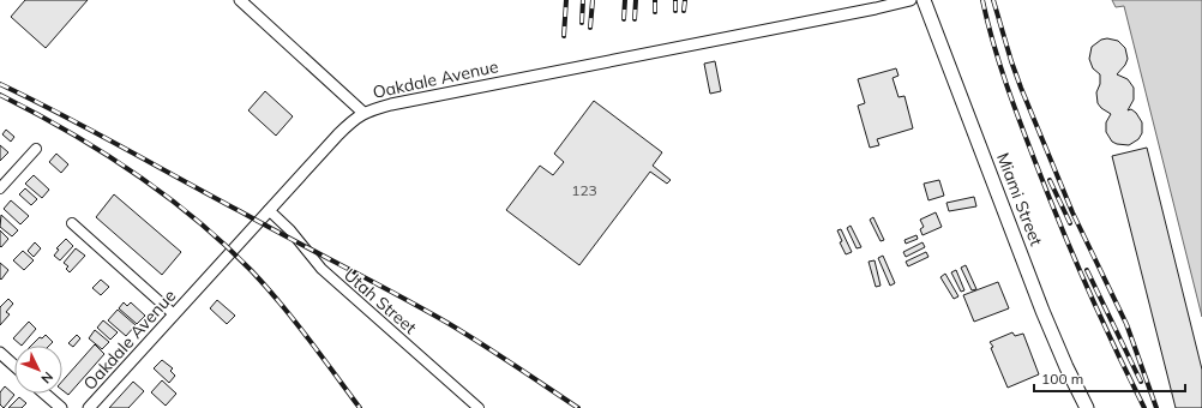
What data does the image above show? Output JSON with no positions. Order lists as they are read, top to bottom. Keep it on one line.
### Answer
{"streets":{"main road":["Miami Street"],"street":["Oakdale Avenue","Utah Street"]},"crossings":[["Oakdale Avenue","Utah Street"]],"house_numbers":["123"],"scale_bar":"100 m","north":"bottom right"}
